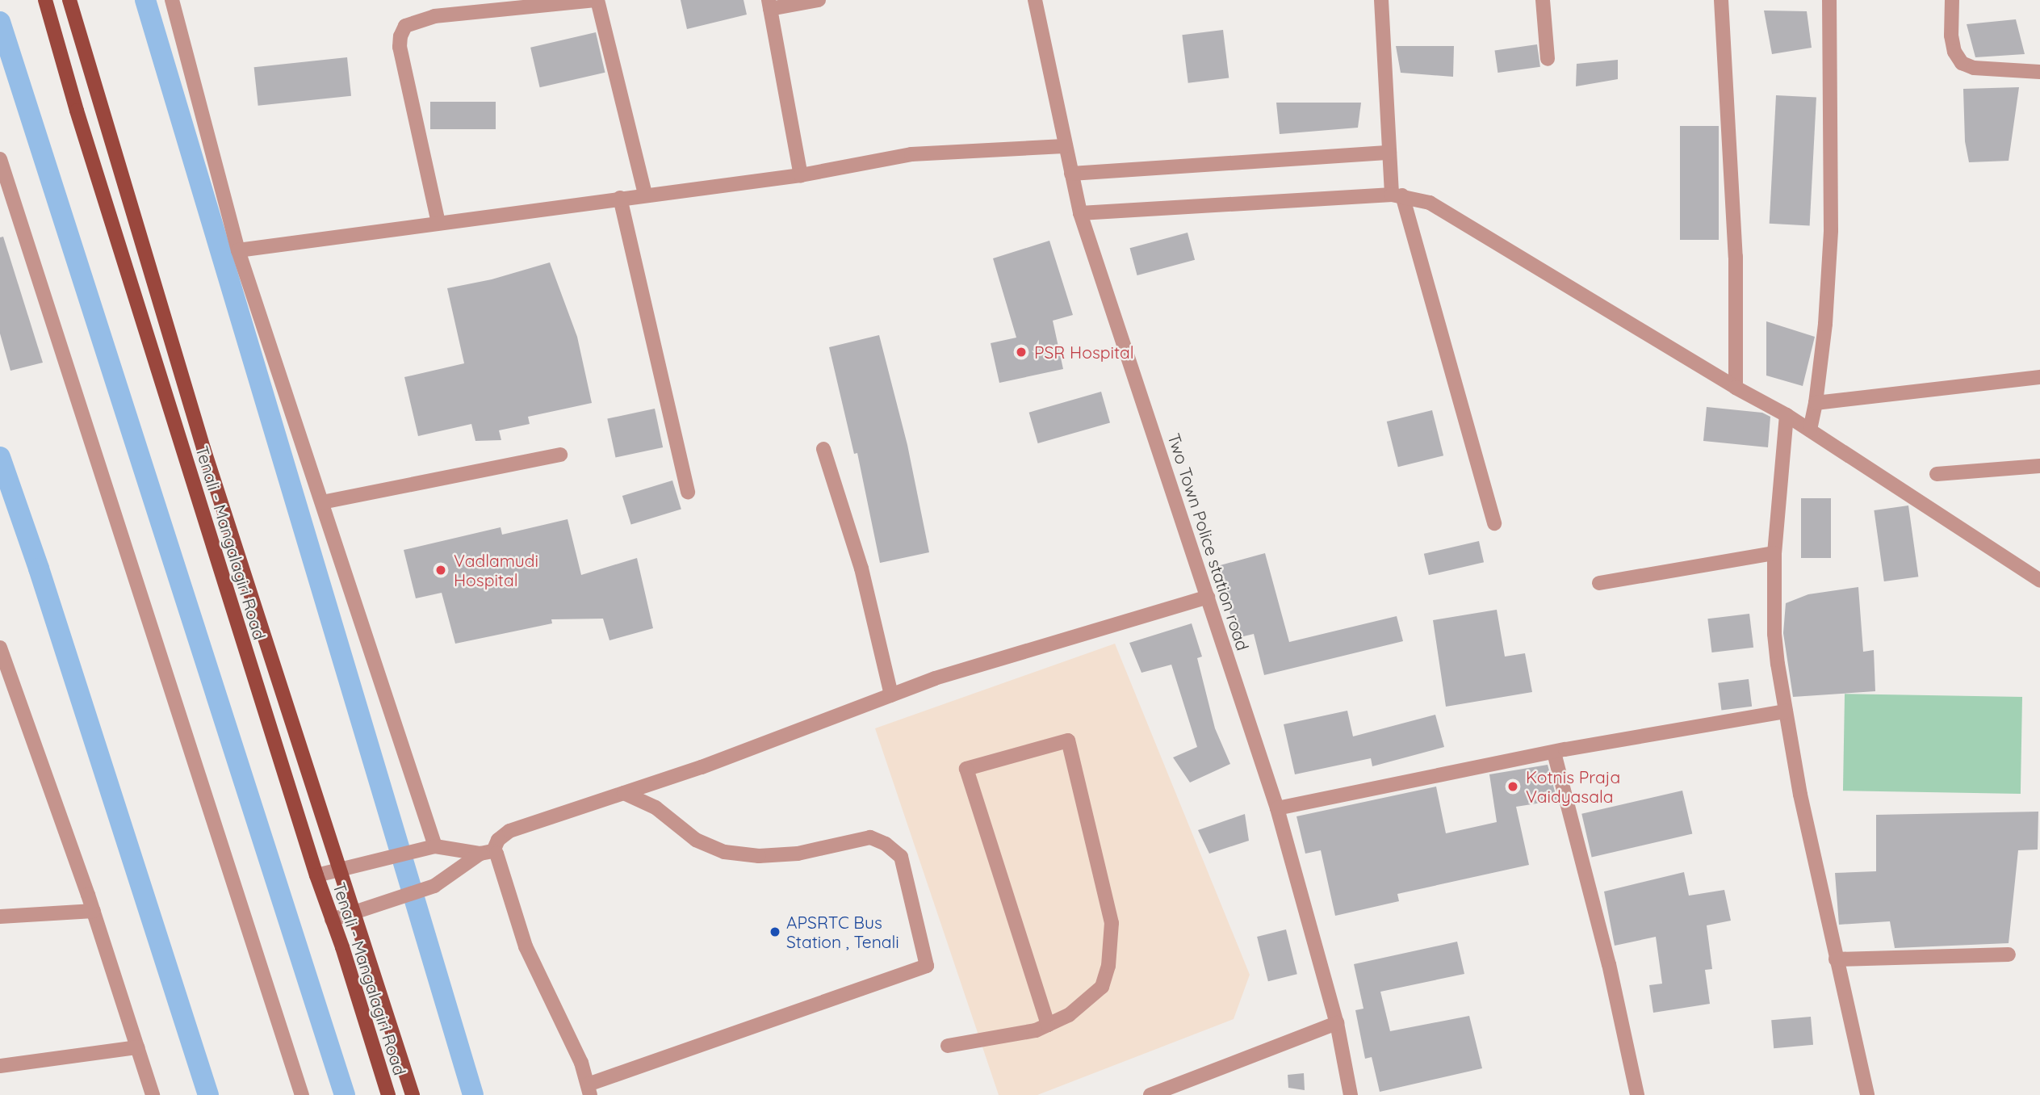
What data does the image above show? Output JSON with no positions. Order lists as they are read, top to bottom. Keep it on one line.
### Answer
{"streets":{"main road":["Tenali - Mangalagiri Road"],"street":["Two Town Police station road"]},"places":["PSR Hospital","Vadlamudi Hospital","Kotnis Praja Vaidyasala","APSRTC Bus Station , Tenali"]}
